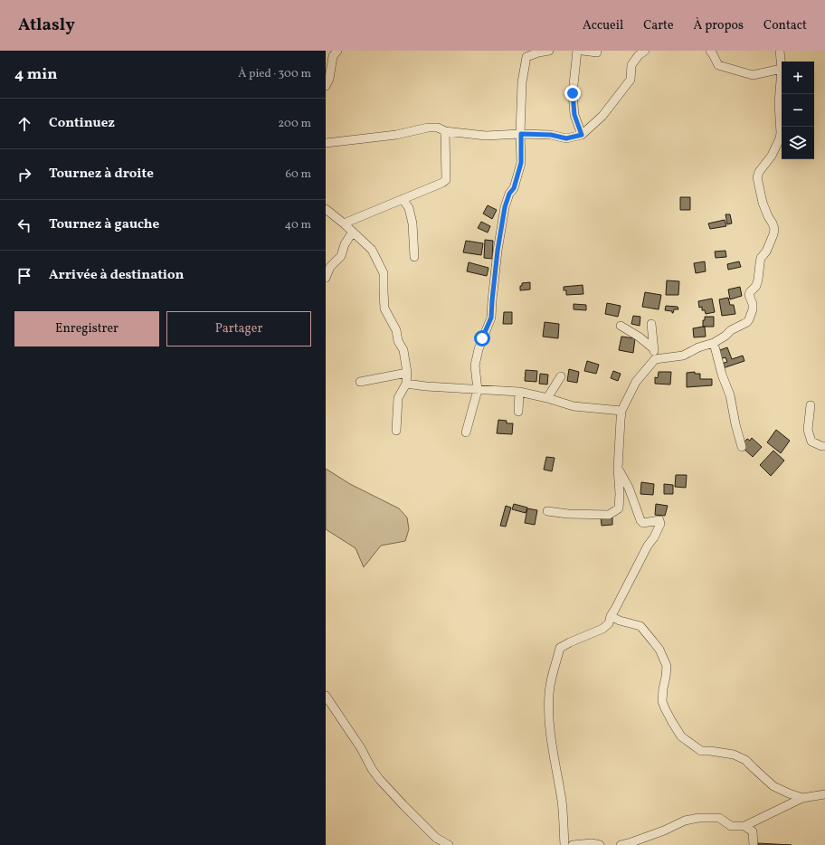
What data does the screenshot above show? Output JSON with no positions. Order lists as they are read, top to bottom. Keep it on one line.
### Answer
{"page":{"header":"Atlasly","nav":["Accueil","Carte","À propos","Contact"],"heading":["4 min","À pied · 300 m"],"map_buttons":["+","−"],"list":[["Continuez","200 m"],["Tournez à droite","60 m"],["Tournez à gauche","40 m"],"Arrivée à destination"],"buttons":["Enregistrer","Partager"]}}
